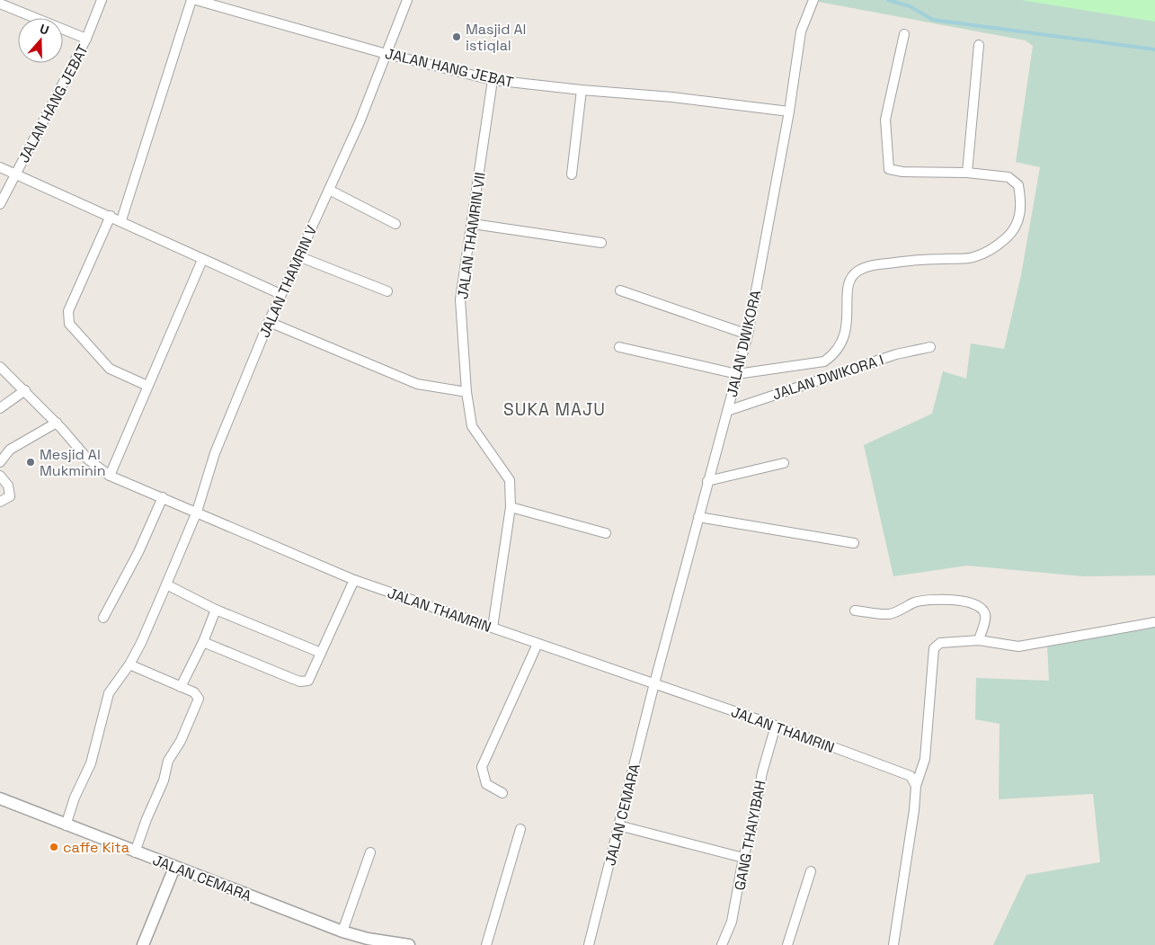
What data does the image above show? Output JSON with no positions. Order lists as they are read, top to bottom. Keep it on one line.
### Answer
{"streets":{"street":["JALAN HANG JEBAT","JALAN THAMRIN VII","JALAN THAMRIN V","JALAN DWIKORA","JALAN DWIKORA I","JALAN THAMRIN","JALAN CEMARA","GANG THAIYIBAH"]},"crossings":[["JALAN HANG JEBAT","JALAN THAMRIN VII"],["JALAN HANG JEBAT","JALAN THAMRIN V"],["JALAN HANG JEBAT","JALAN DWIKORA"],["JALAN THAMRIN VII","JALAN THAMRIN"],["JALAN THAMRIN V","JALAN THAMRIN"],["JALAN THAMRIN V","JALAN CEMARA"],["JALAN DWIKORA","JALAN DWIKORA I"],["JALAN DWIKORA","JALAN THAMRIN"],["JALAN DWIKORA","JALAN CEMARA"],["JALAN THAMRIN","JALAN CEMARA"],["JALAN THAMRIN","GANG THAIYIBAH"]],"districts":["SUKA MAJU"],"places":["Masjid Al istiqlal","Mesjid Al Mukminin","caffe Kita"],"north":"top"}
